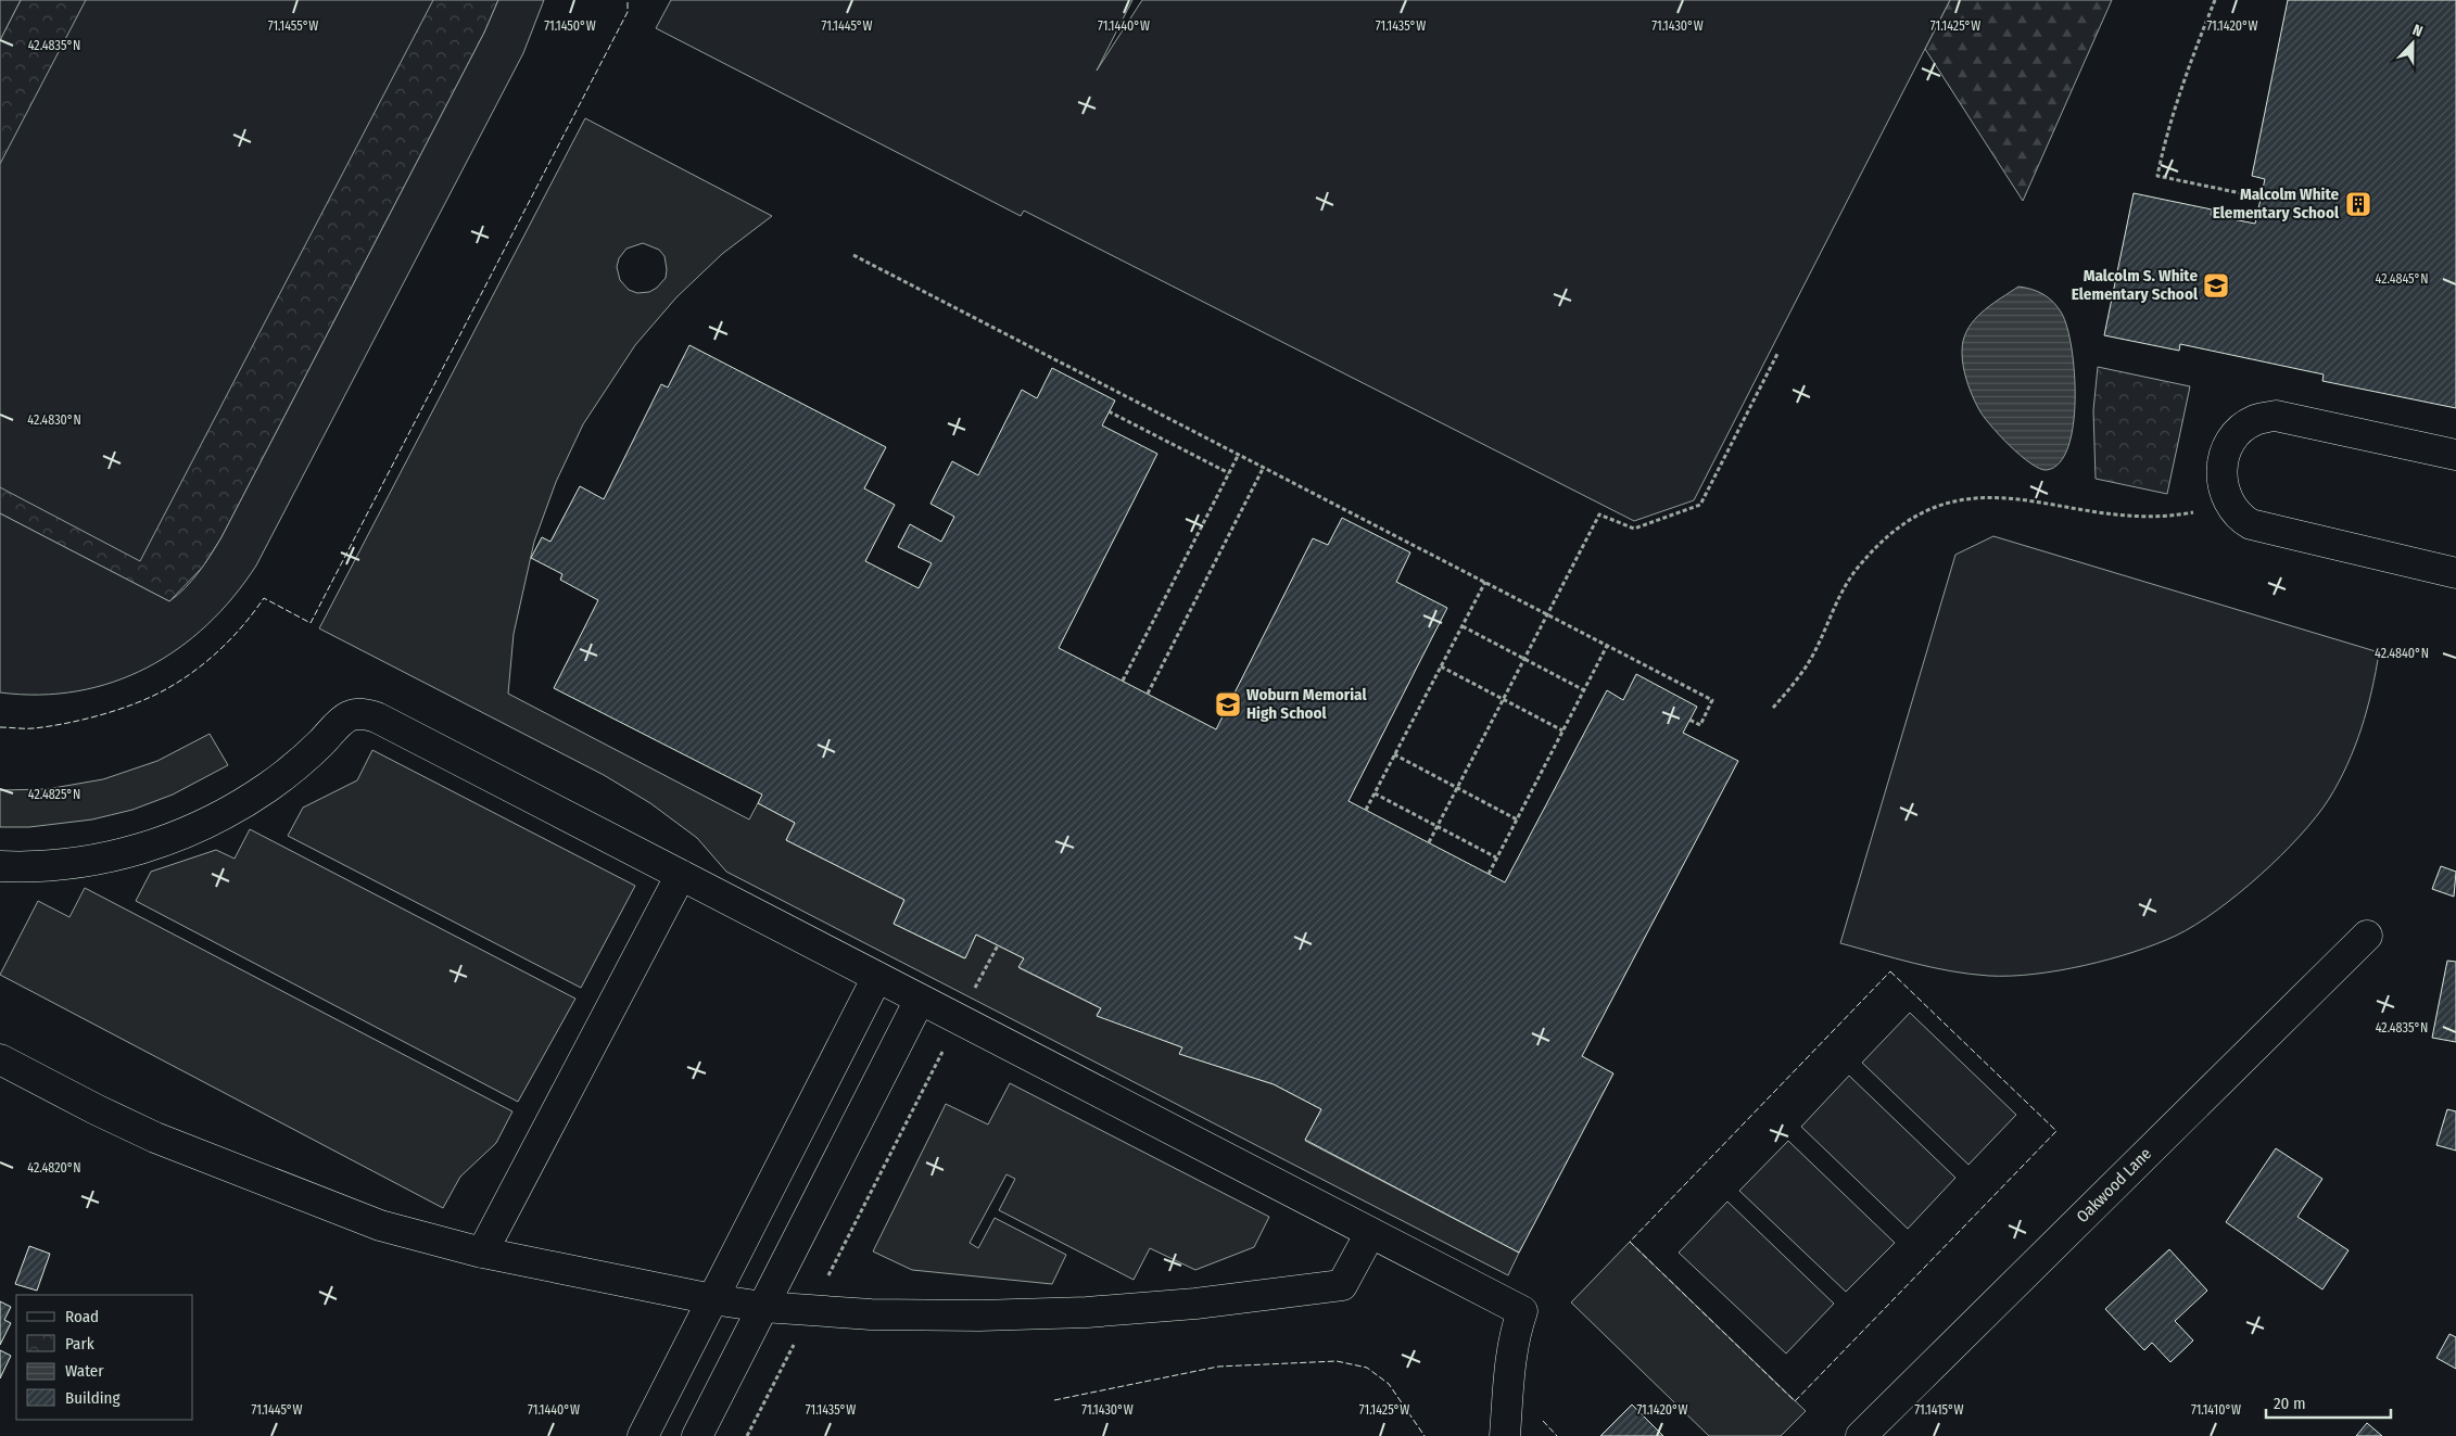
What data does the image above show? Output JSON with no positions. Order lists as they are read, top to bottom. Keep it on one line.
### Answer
{"streets":{"street":["Oakwood Lane"]},"places":{"building":["Malcolm White Elementary School"],"school or university":["Malcolm S. White Elementary School","Woburn Memorial High School"]},"legend":["Road","Park","Water","Building"],"scale_bar":"20 m","north":"top","coordinates":["71.1455°W","71.1450°W","71.1445°W","71.1440°W","71.1435°W","71.1425°W","71.1430°W","71.1420°W","42.4835°N","42.4845°N","42.4830°N","42.4840°N","42.4825°N","42.4820°N","71.1415°W","71.1410°W"]}
